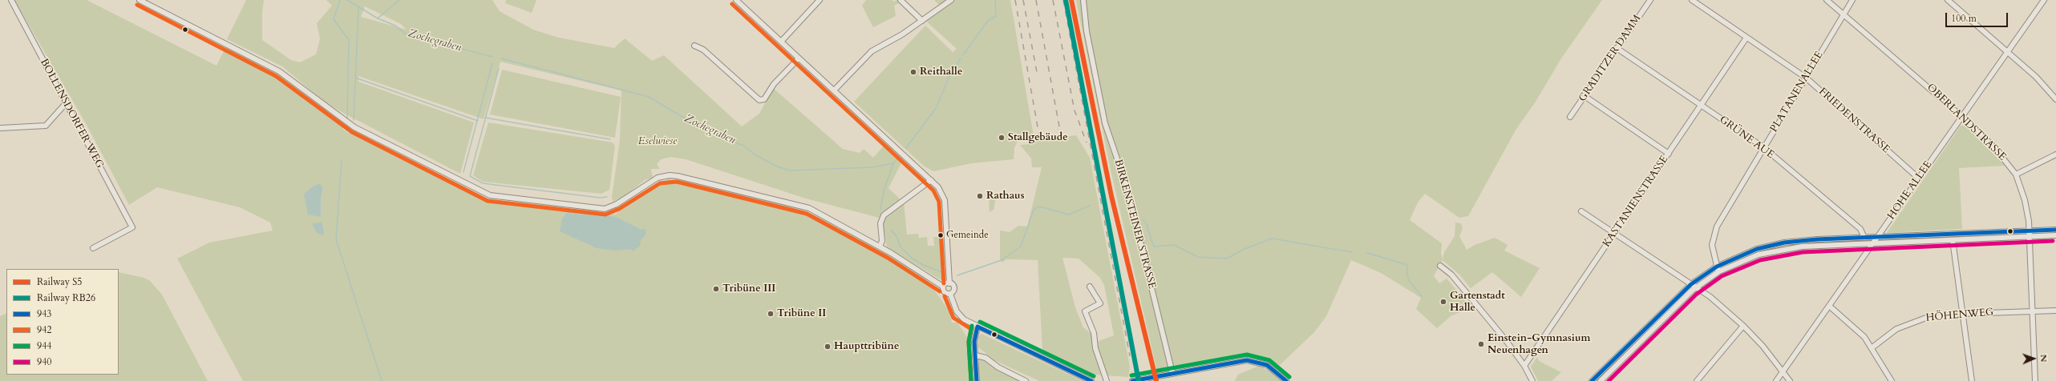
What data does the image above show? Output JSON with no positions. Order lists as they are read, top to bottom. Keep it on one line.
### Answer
{"streets":{"street":["GRADITZER DAMM","PLATANENALLEE","BOLLENSDORFER WEG","FRIEDENSTRASSE","OBERLANDSTRASSE","GRÜNE AUE","HOHE ALLEE","KASTANIENSTRASSE","BIRKENSTEINER STRASSE","HÖHENWEG"]},"crossings":[["GRADITZER DAMM","GRÜNE AUE"],["PLATANENALLEE","FRIEDENSTRASSE"],["PLATANENALLEE","OBERLANDSTRASSE"],["PLATANENALLEE","GRÜNE AUE"],["FRIEDENSTRASSE","HOHE ALLEE"],["FRIEDENSTRASSE","KASTANIENSTRASSE"],["OBERLANDSTRASSE","HOHE ALLEE"],["OBERLANDSTRASSE","HÖHENWEG"],["GRÜNE AUE","KASTANIENSTRASSE"]],"water":["Zochegraben"],"parks":["Eselwiese"],"places":["Reithalle","Stallgebäude","Rathaus","Gemeinde","Tribüne III","Gartenstadt Halle","Tribüne II","Einstein-Gymnasium Neuenhagen","Haupttribüne"],"lines":["rail line S5","rail line RB26","transit line 942","transit line 943","transit line 940","transit line 944"],"legend":["Railway S5","Railway RB26","943","942","944","940"],"scale_bar":"100 m","north":"right"}
